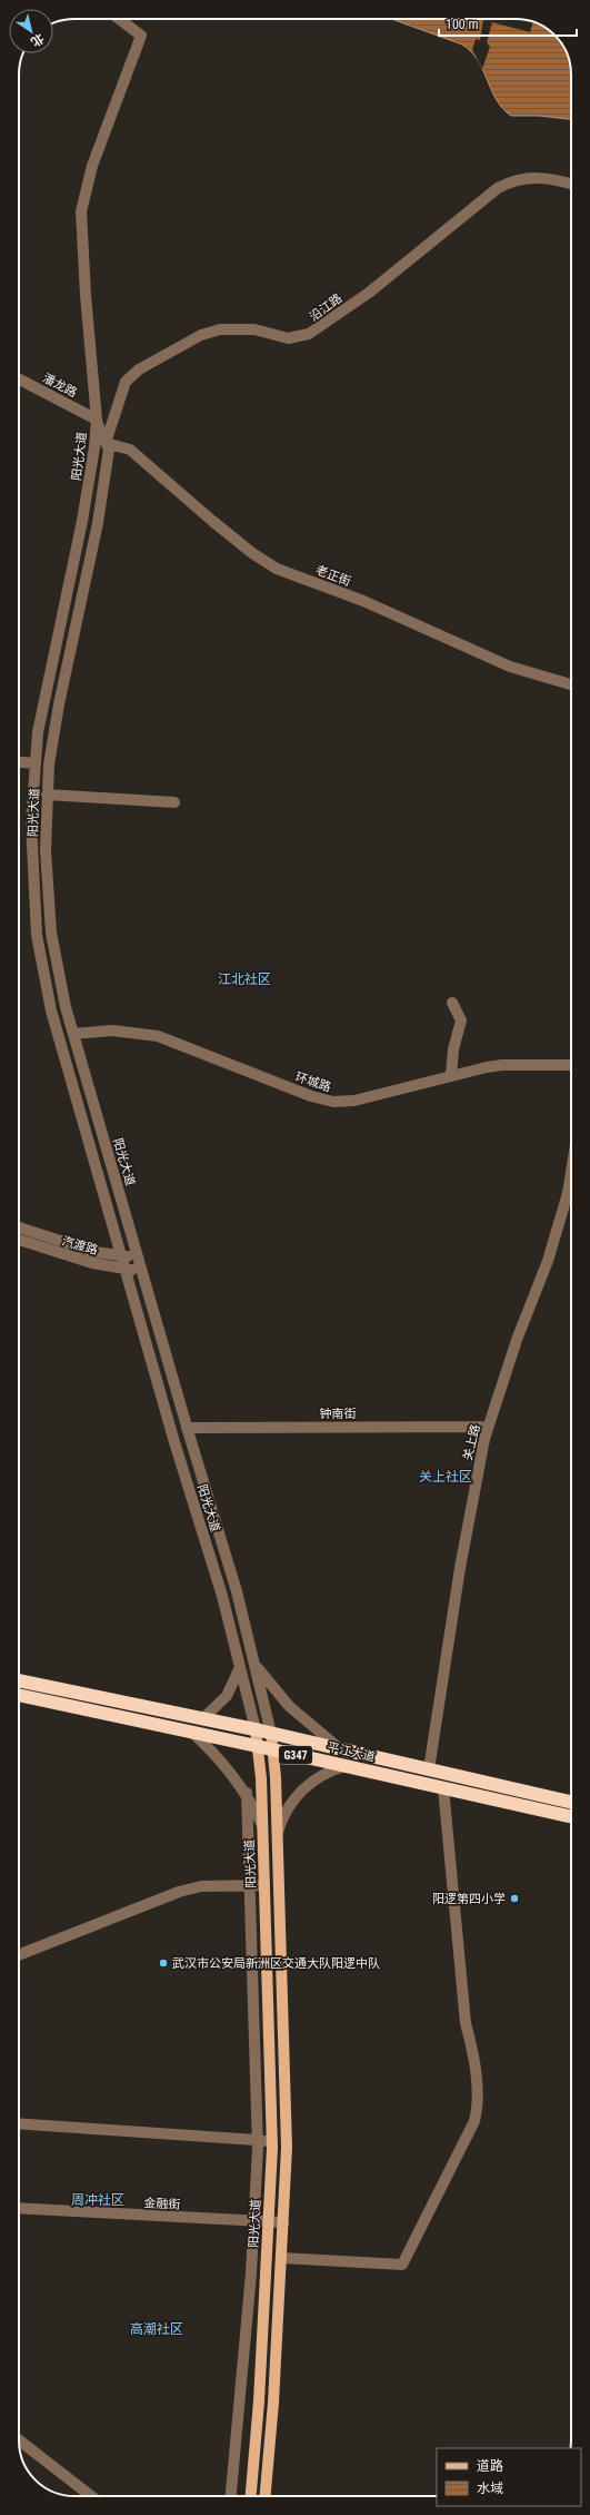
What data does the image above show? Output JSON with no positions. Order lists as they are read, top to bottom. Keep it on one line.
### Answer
{"streets":{"highway":["平江大道","G347"],"main road":["阳光大道"],"street":["沿江路","潘龙路","老正街","环城路","汽渡路","钟南街","关上路","金融街"]},"crossings":[["沿江路","阳光大道"],["沿江路","老正街"],["潘龙路","阳光大道"],["阳光大道","老正街"],["阳光大道","环城路"],["阳光大道","汽渡路"],["阳光大道","钟南街"],["阳光大道","平江大道"],["阳光大道","金融街"],["钟南街","关上路"],["关上路","平江大道"]],"districts":["江北社区","关上社区","周冲社区","高潮社区"],"places":["阳逻第四小学","武汉市公安局新洲区交通大队阳逻中队"],"legend":["道路","水域"],"scale_bar":"100 m","north":"bottom right"}
